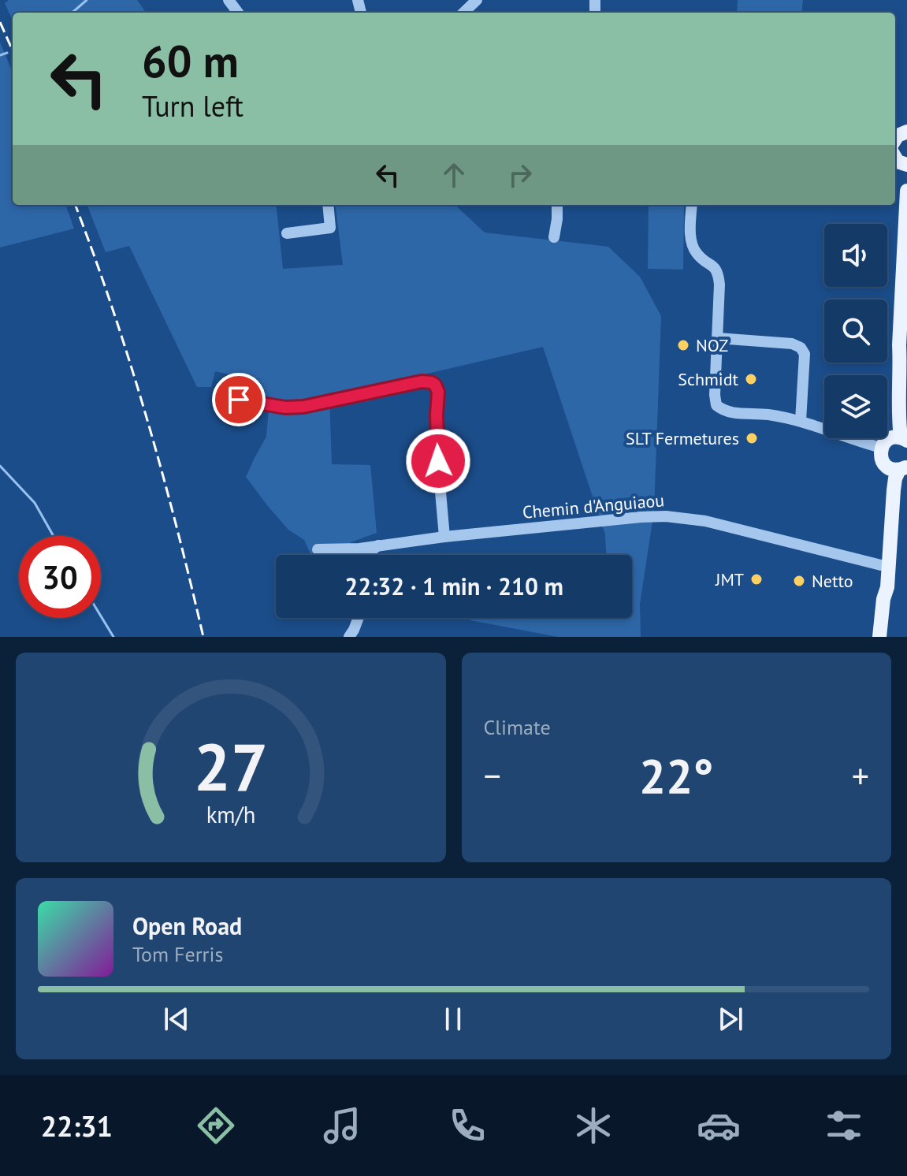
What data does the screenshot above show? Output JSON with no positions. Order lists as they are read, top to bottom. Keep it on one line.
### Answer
{"streets":{"street":["Chemin d'Anguiaou"]},"places":["NOZ","Schmidt","SLT Fermetures","JMT","Netto"],"page":{"turn":["60 m","Turn left"],"limit":"30","trip":"22:32 · 1 min · 210 m","tile":"Climate","heat":["−","22°","+"],"song":["Open Road","Tom Ferris"],"tabs":"22:31","gauge":["27","km/h"]}}
